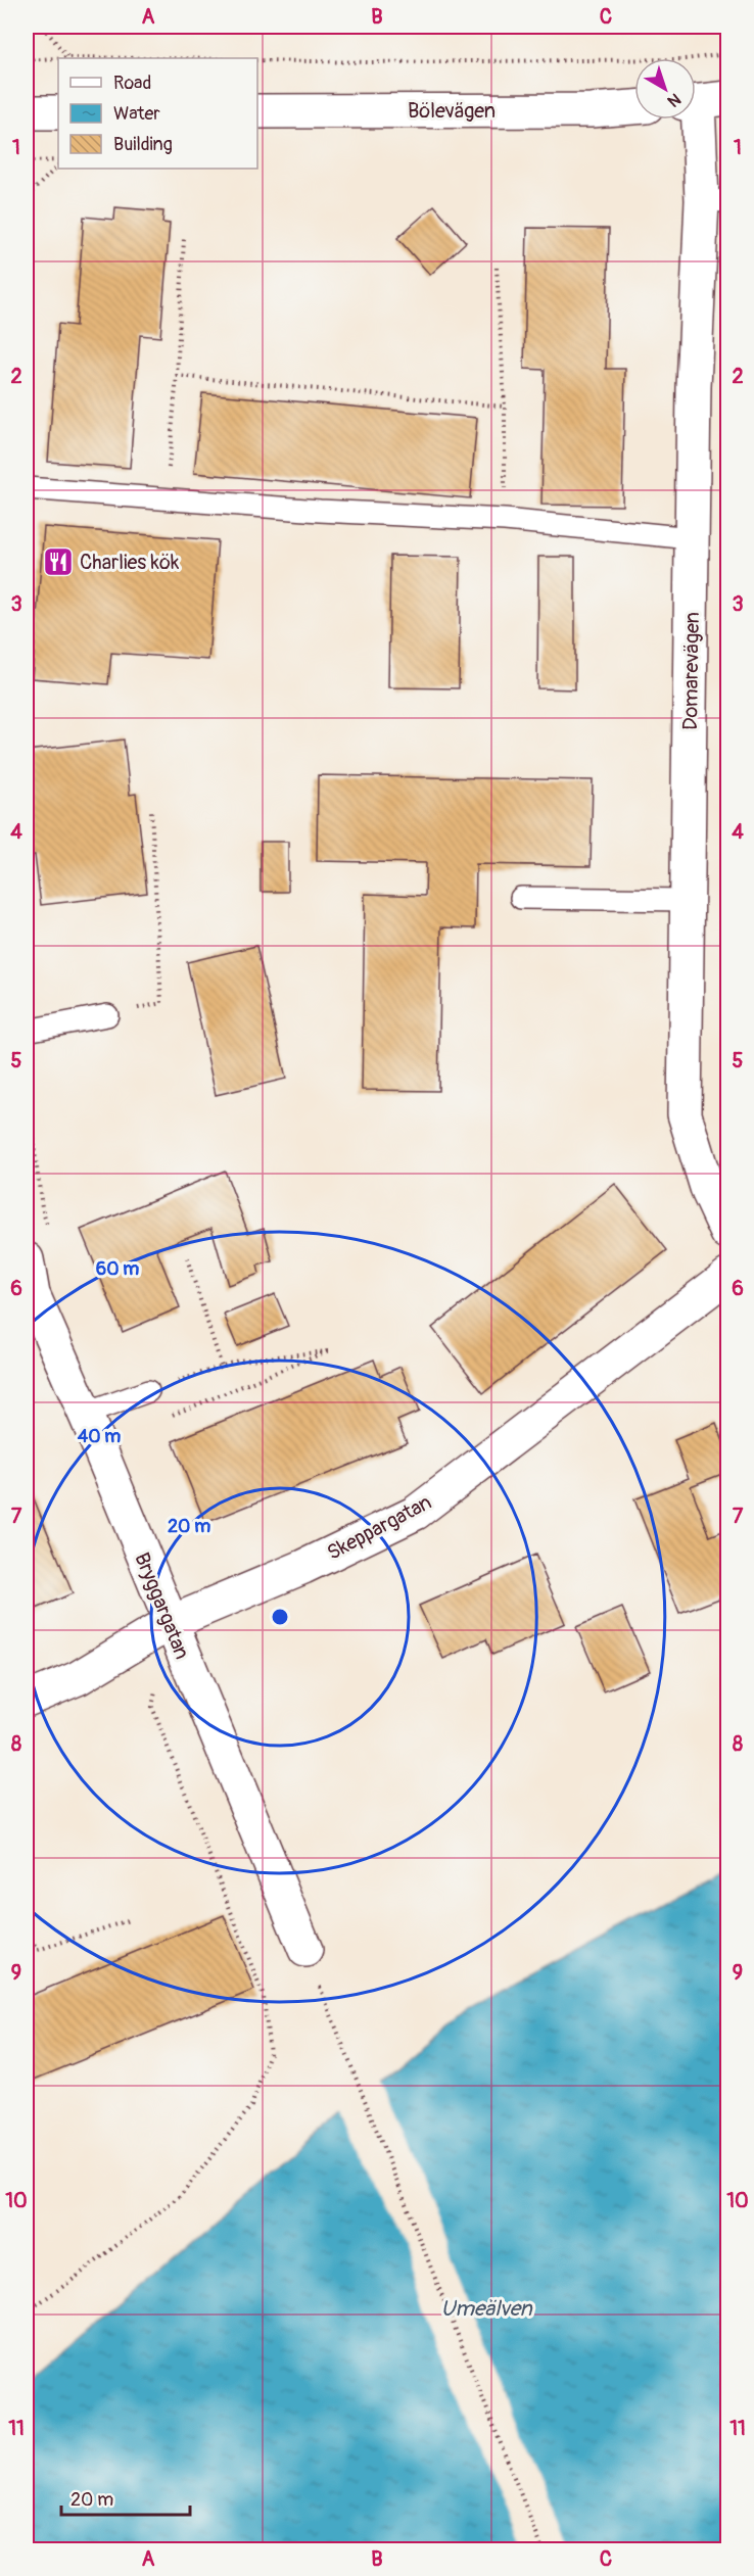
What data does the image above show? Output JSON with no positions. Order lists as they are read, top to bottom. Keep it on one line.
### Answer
{"streets":{"street":["Bölevägen","Domarevägen","Skeppargatan","Bryggargatan"]},"crossings":[["Skeppargatan","Bryggargatan"]],"water":["Umeälven"],"places":{"restaurant":["Charlies kök"]},"legend":["Road","Water","Building"],"scale_bar":"20 m","north":"bottom right","grid":{"columns":["A","B","C"],"rows":["1","2","3","4","5","6","7","8","9","10","11"]},"rings":["60 m","40 m","20 m"]}
